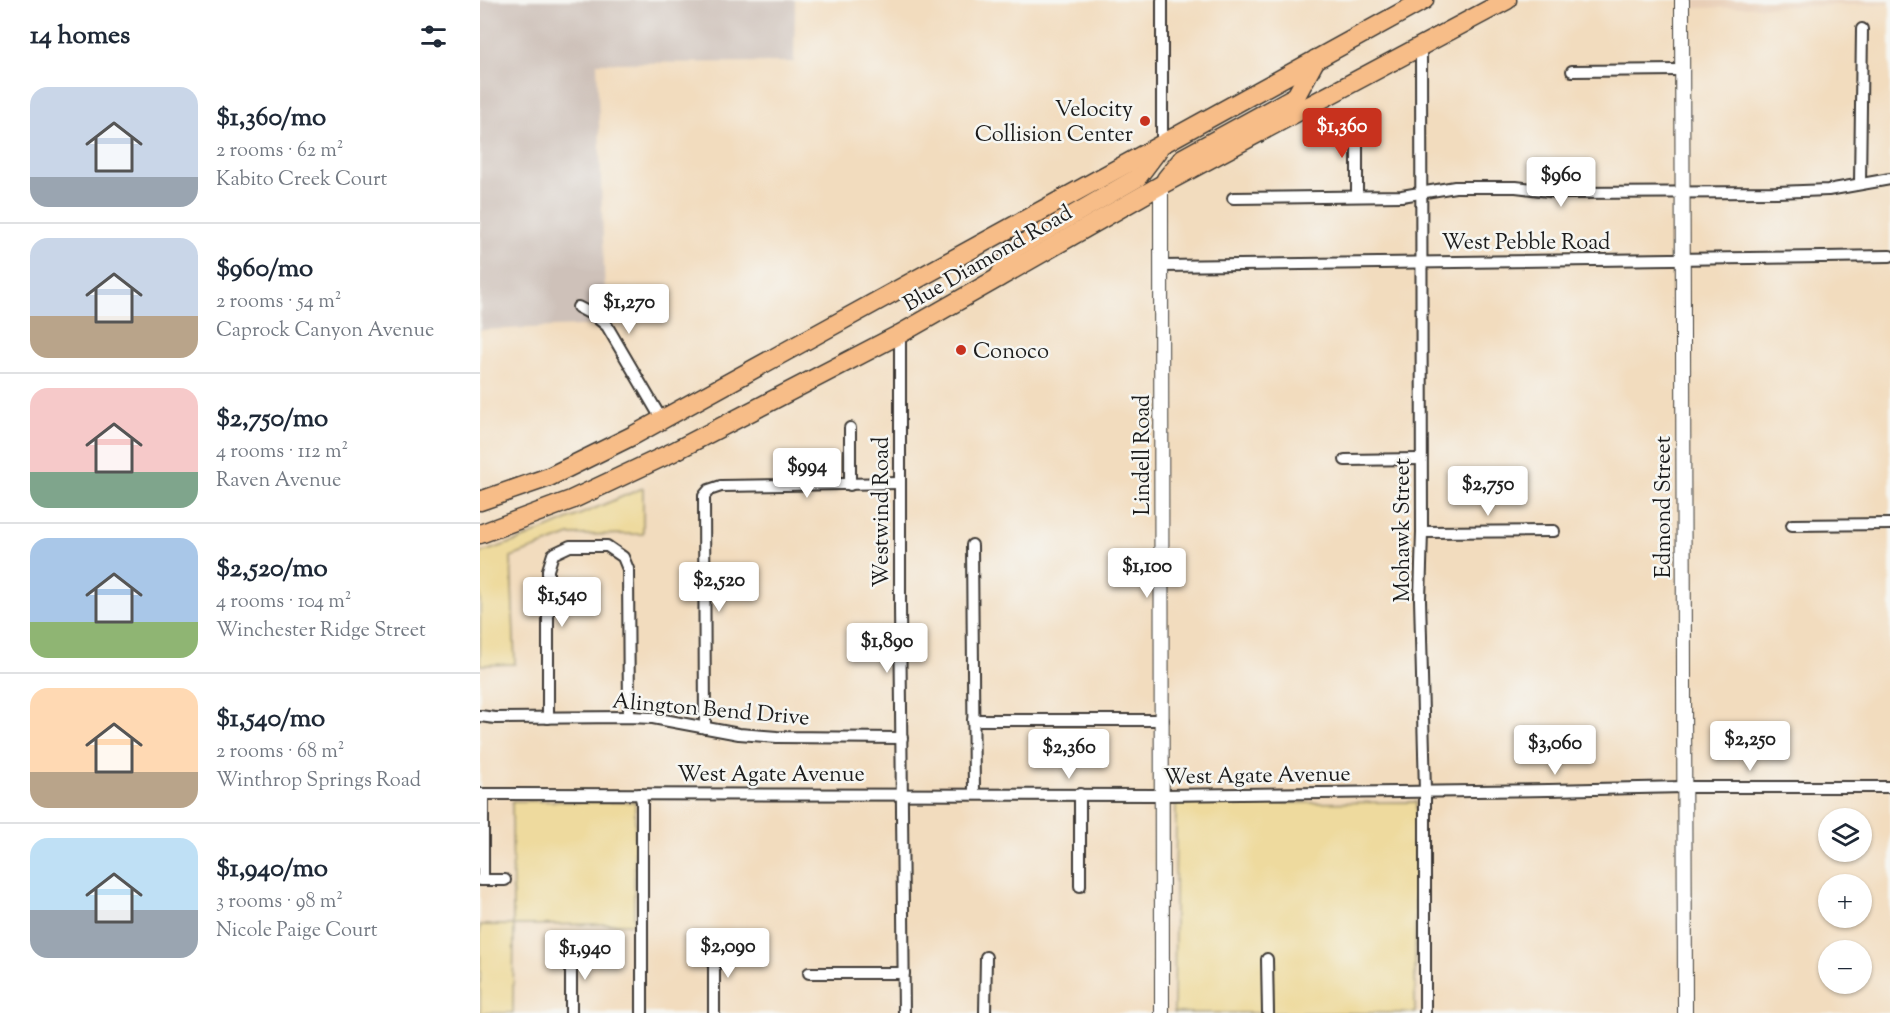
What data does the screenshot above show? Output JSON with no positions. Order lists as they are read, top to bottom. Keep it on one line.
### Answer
{"streets":{"highway":["Blue Diamond Road"],"street":["West Pebble Road","Lindell Road","Edmond Street","Westwind Road","Mohawk Street","Alington Bend Drive","West Agate Avenue"]},"crossings":[["West Pebble Road","Lindell Road"],["West Pebble Road","Edmond Street"],["West Pebble Road","Mohawk Street"],["Blue Diamond Road","Lindell Road"],["Blue Diamond Road","Westwind Road"],["Blue Diamond Road","Mohawk Street"],["Lindell Road","West Agate Avenue"],["Edmond Street","West Agate Avenue"],["Westwind Road","Alington Bend Drive"],["Westwind Road","West Agate Avenue"],["Mohawk Street","West Agate Avenue"]],"places":["Velocity Collision Center","Conoco"],"page":{"heading":"14 homes","list":[{"name":"$1,360/mo","note":"2 rooms · 62 m² · Kabito Creek Court"},{"name":"$960/mo","note":"2 rooms · 54 m² · Caprock Canyon Avenue"},{"name":"$2,750/mo","note":"4 rooms · 112 m² · Raven Avenue"},{"name":"$2,520/mo","note":"4 rooms · 104 m² · Winchester Ridge Street"},{"name":"$1,540/mo","note":"2 rooms · 68 m² · Winthrop Springs Road"},{"name":"$1,940/mo","note":"3 rooms · 98 m² · Nicole Paige Court"}],"price":["$1,360","$960","$1,270","$994","$2,750","$1,100","$2,520","$1,540","$1,890","$2,250","$3,060","$2,360","$2,090","$1,940"],"map_buttons":["+","−"]}}
